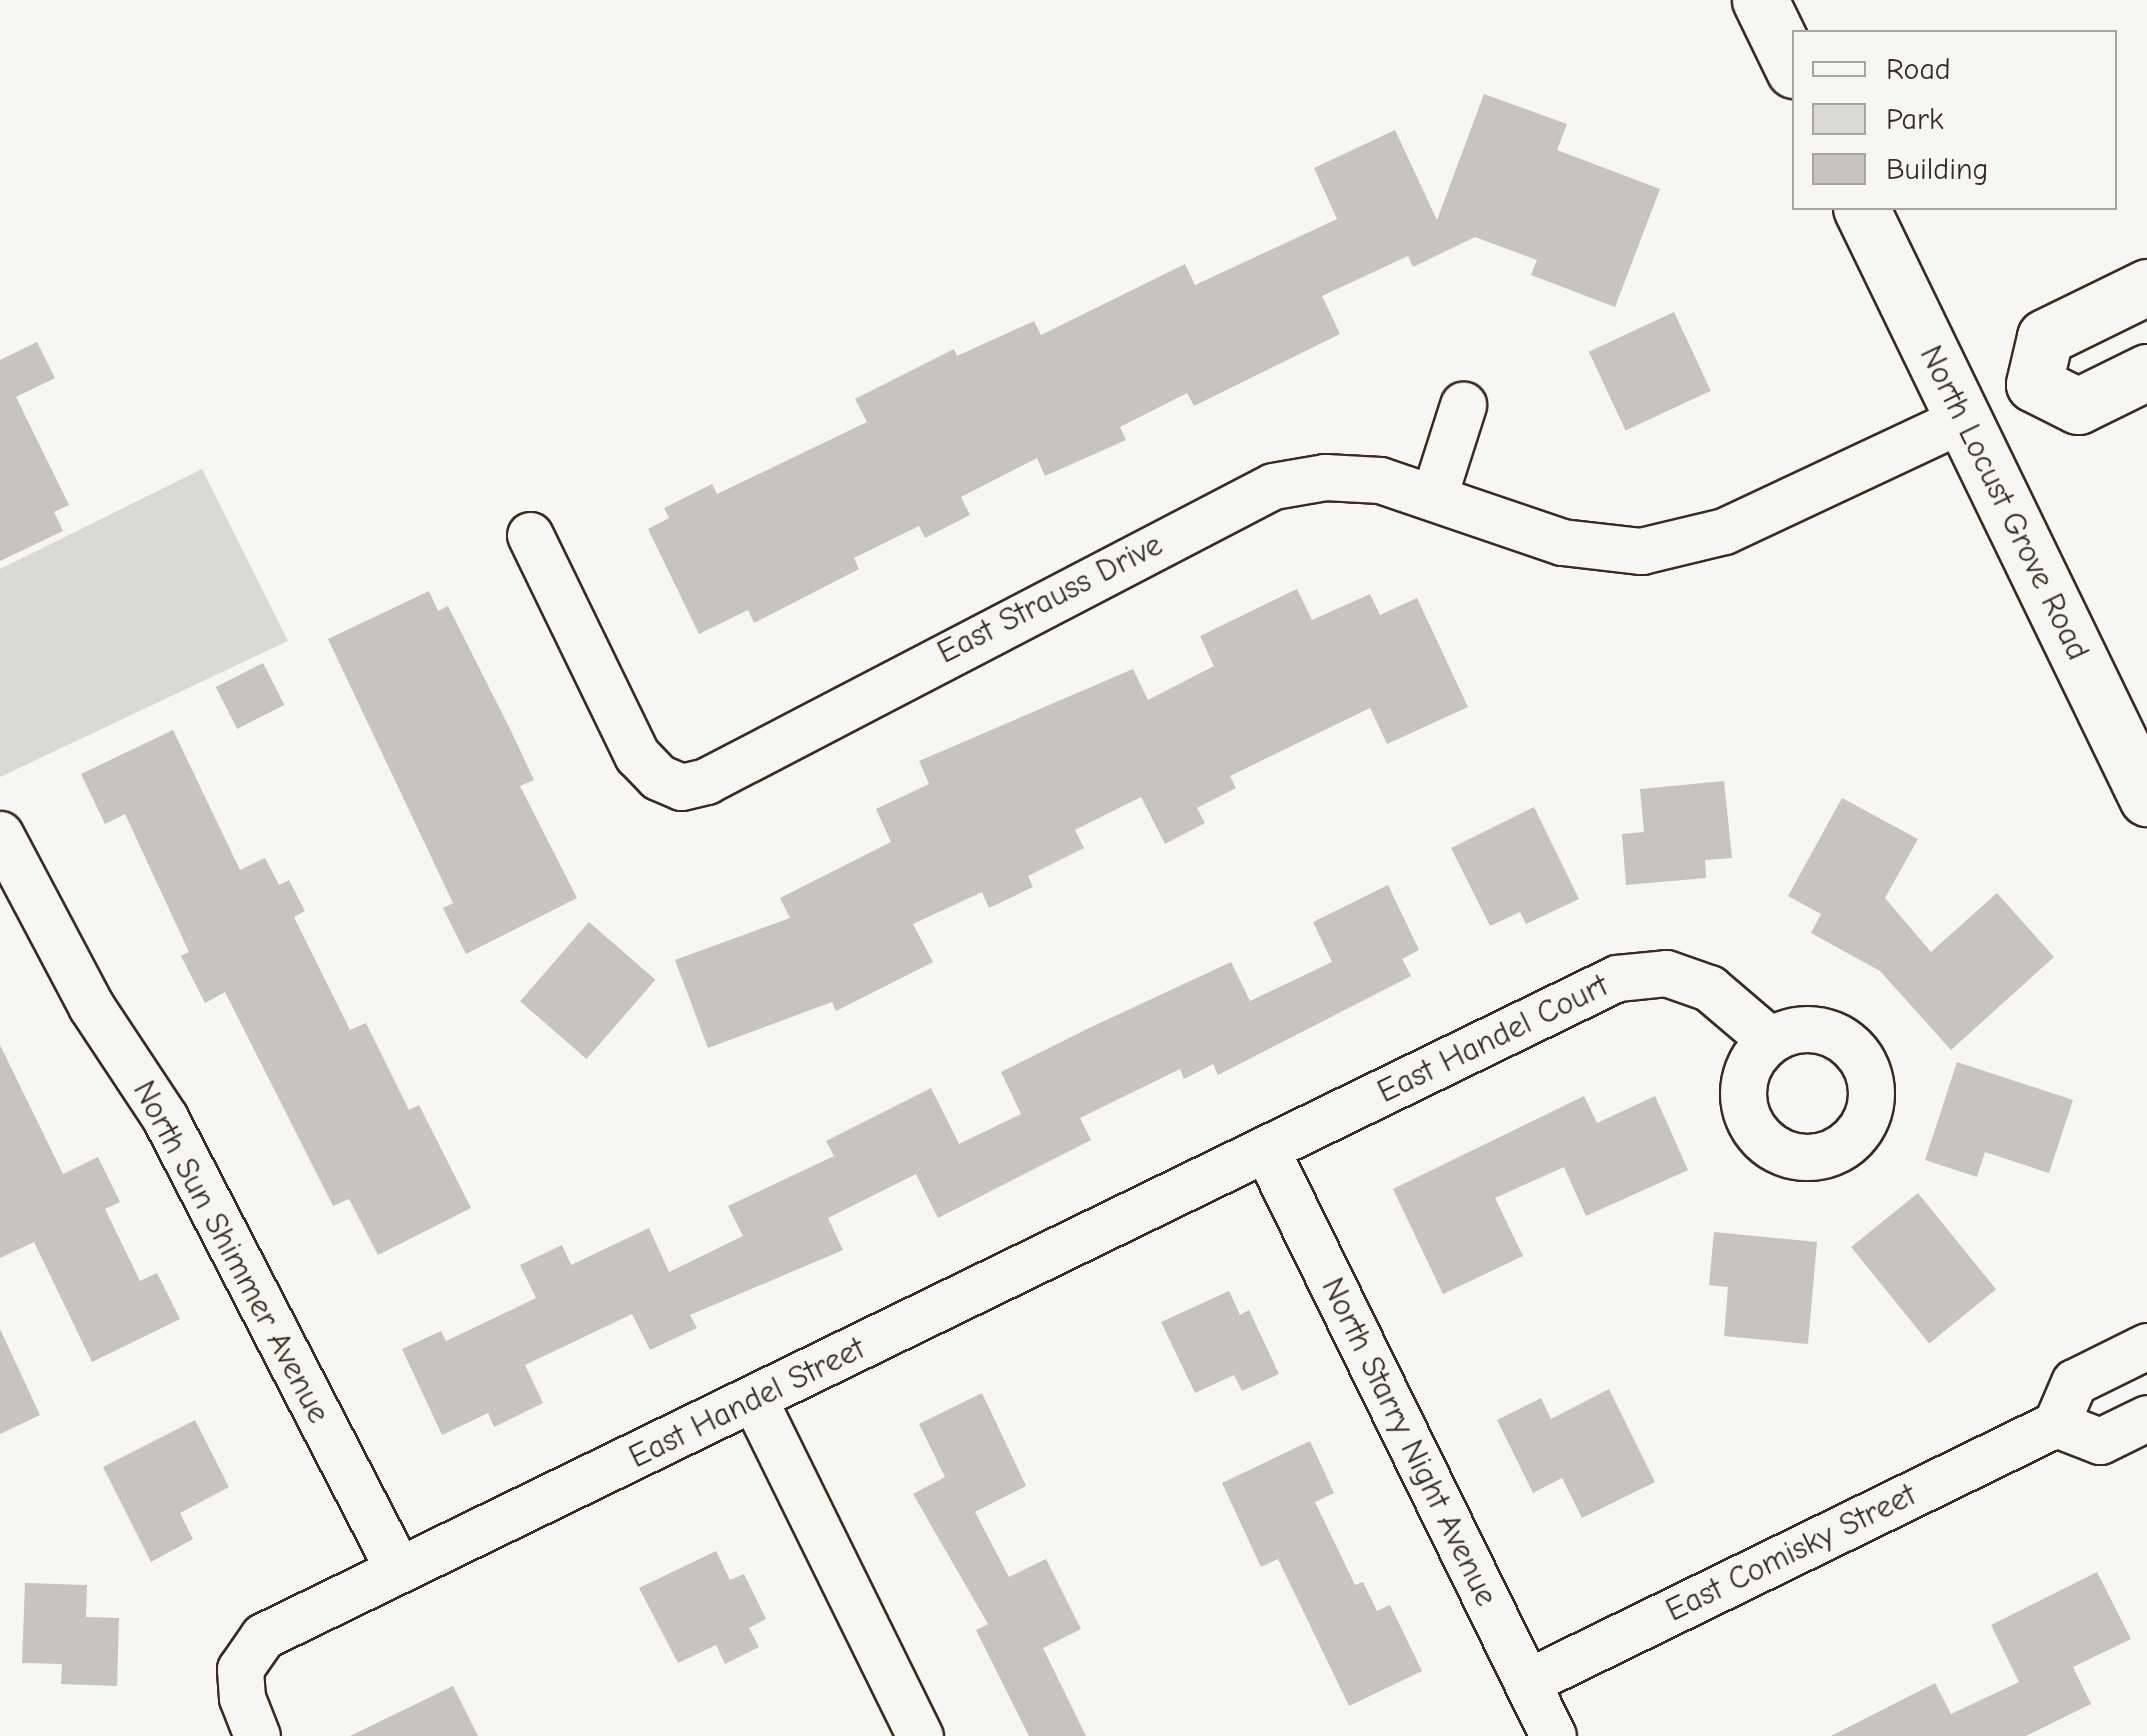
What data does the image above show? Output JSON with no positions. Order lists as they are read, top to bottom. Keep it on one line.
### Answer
{"streets":{"main road":["North Locust Grove Road","East Strauss Drive"],"street":["East Handel Court","North Sun Shimmer Avenue","East Handel Street","North Starry Night Avenue","East Comisky Street"]},"crossings":[["North Locust Grove Road","East Strauss Drive"],["East Handel Court","East Handel Street"],["East Handel Court","North Starry Night Avenue"],["North Sun Shimmer Avenue","East Handel Street"],["East Handel Street","North Starry Night Avenue"],["North Starry Night Avenue","East Comisky Street"]],"legend":["Road","Park","Building"]}
